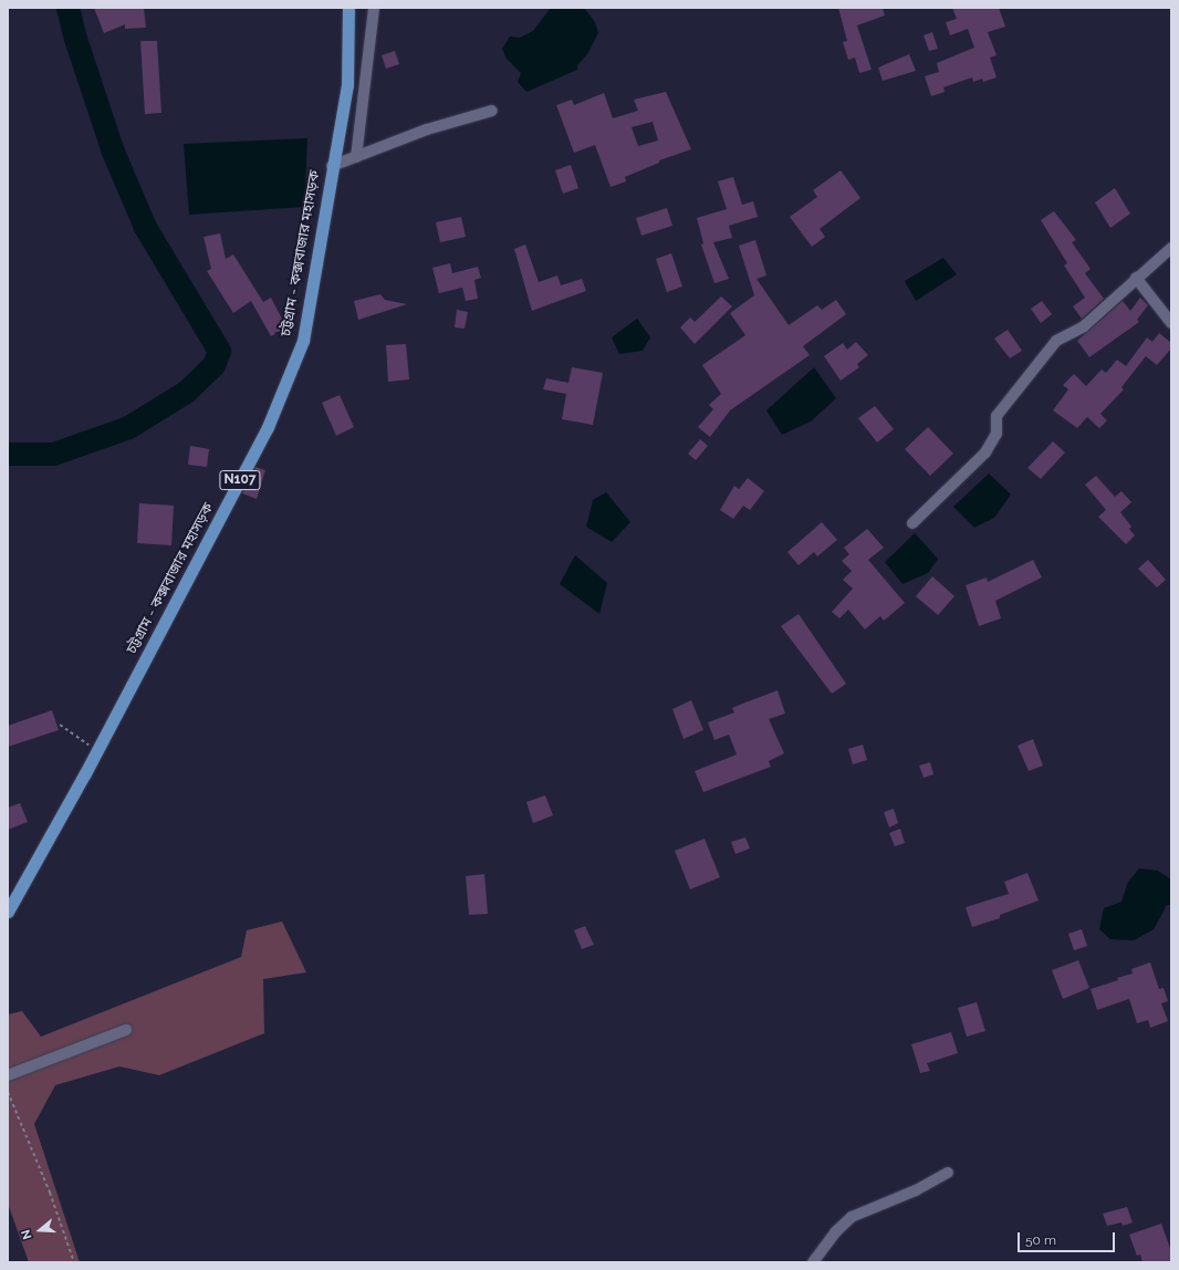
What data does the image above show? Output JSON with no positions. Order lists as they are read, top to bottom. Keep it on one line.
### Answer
{"streets":{"highway":["চট্টগ্রাম - কক্সবাজার মহাসড়ক","N107"]},"scale_bar":"50 m","north":"left"}
